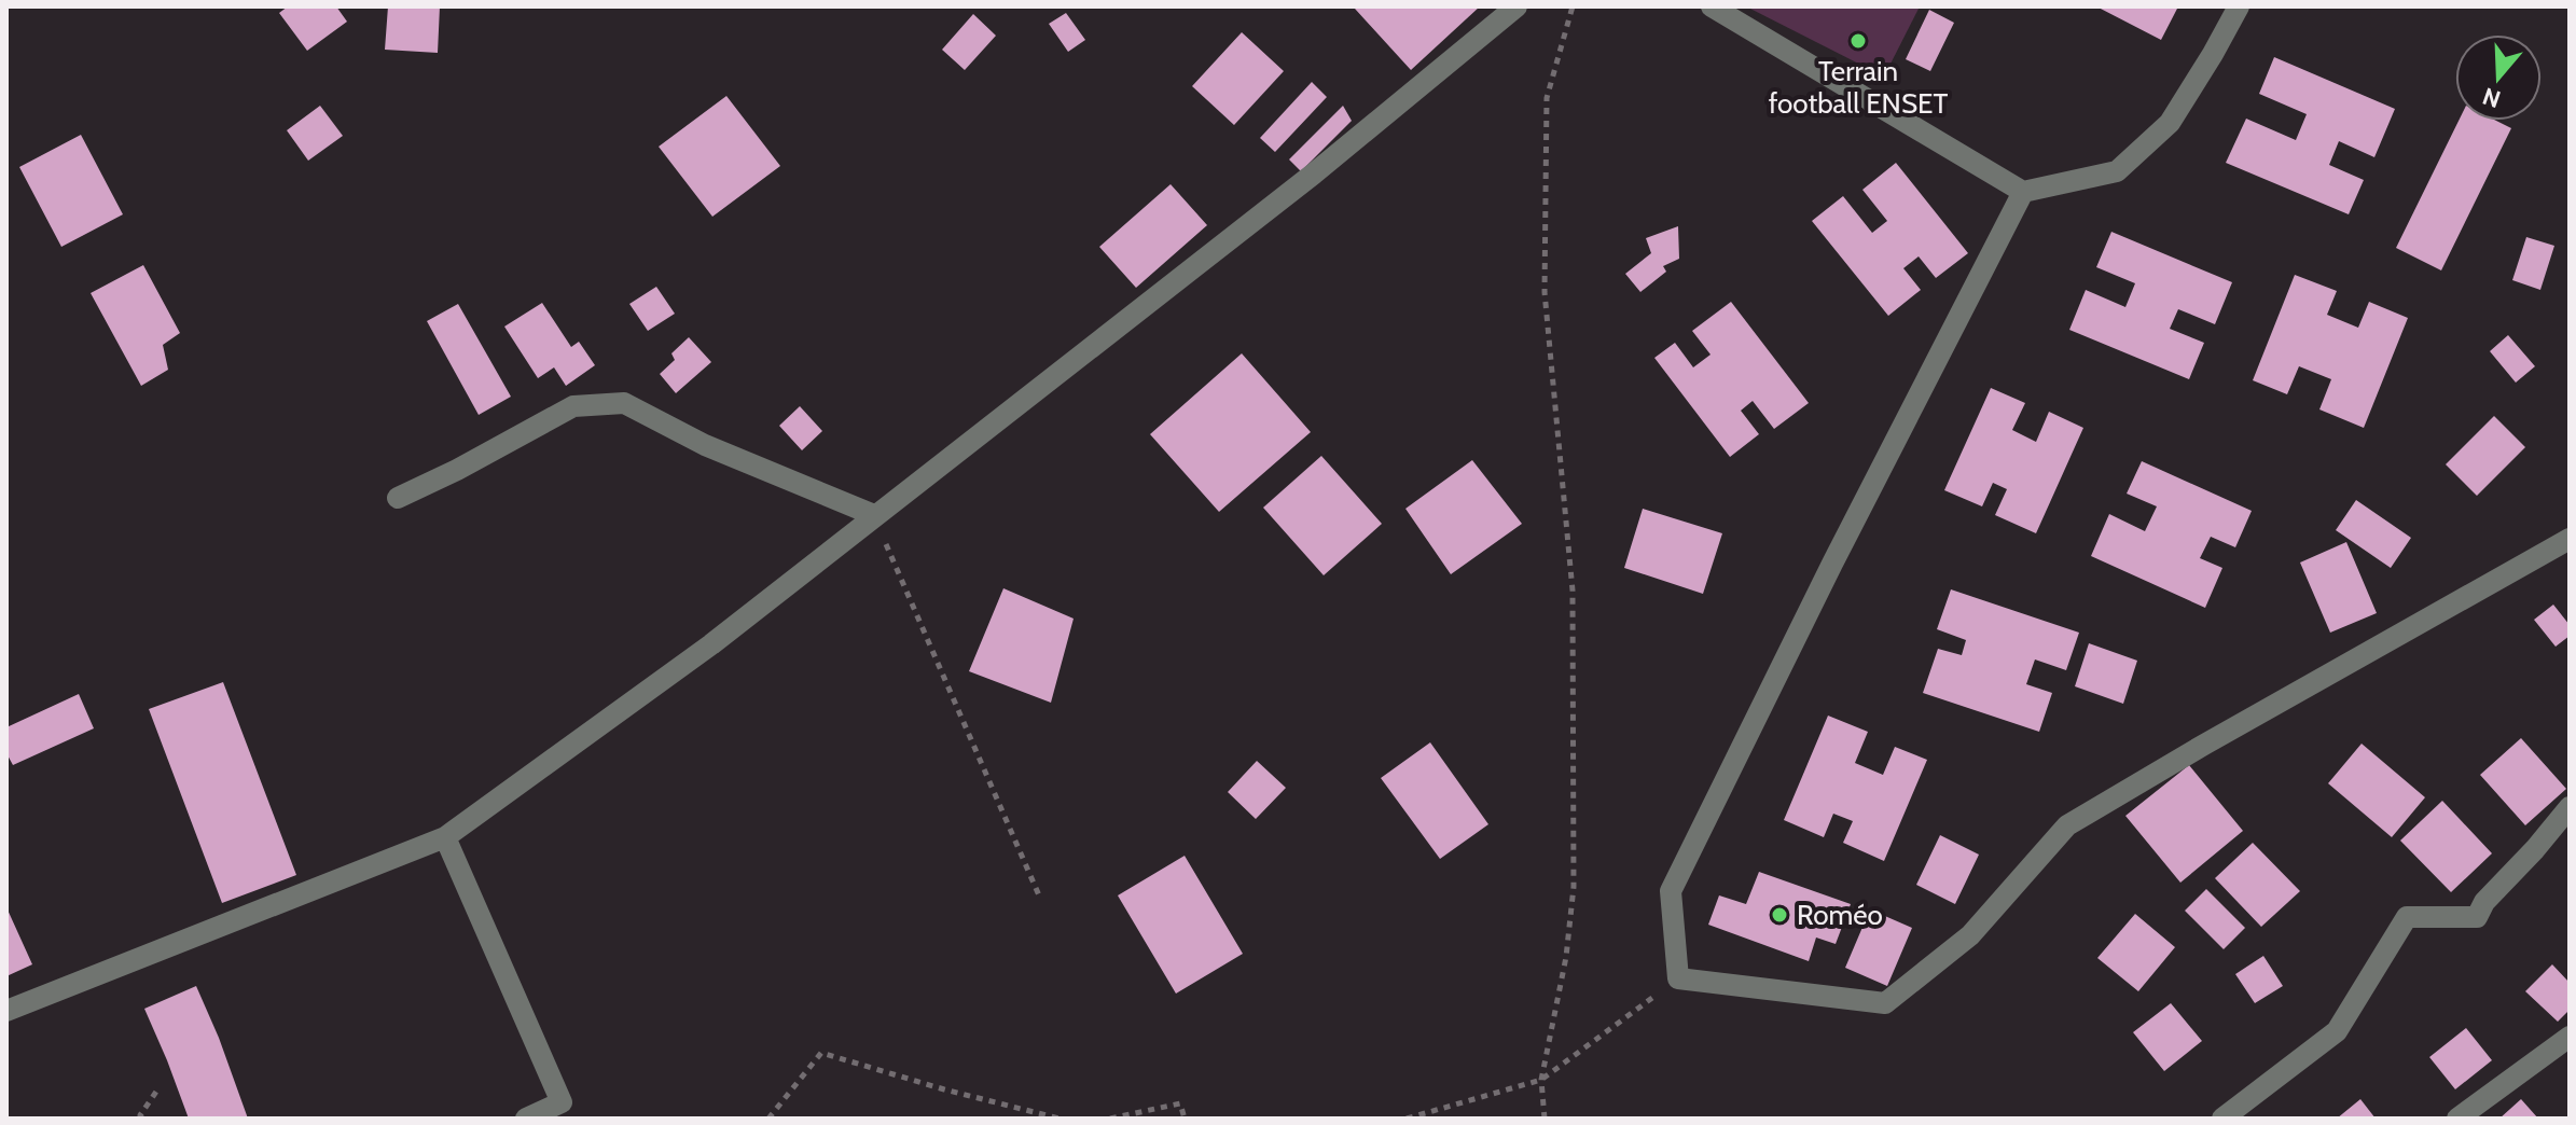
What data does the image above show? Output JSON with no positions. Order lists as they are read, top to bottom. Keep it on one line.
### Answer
{"places":["Terrain football ENSET","Roméo"],"north":"bottom"}
